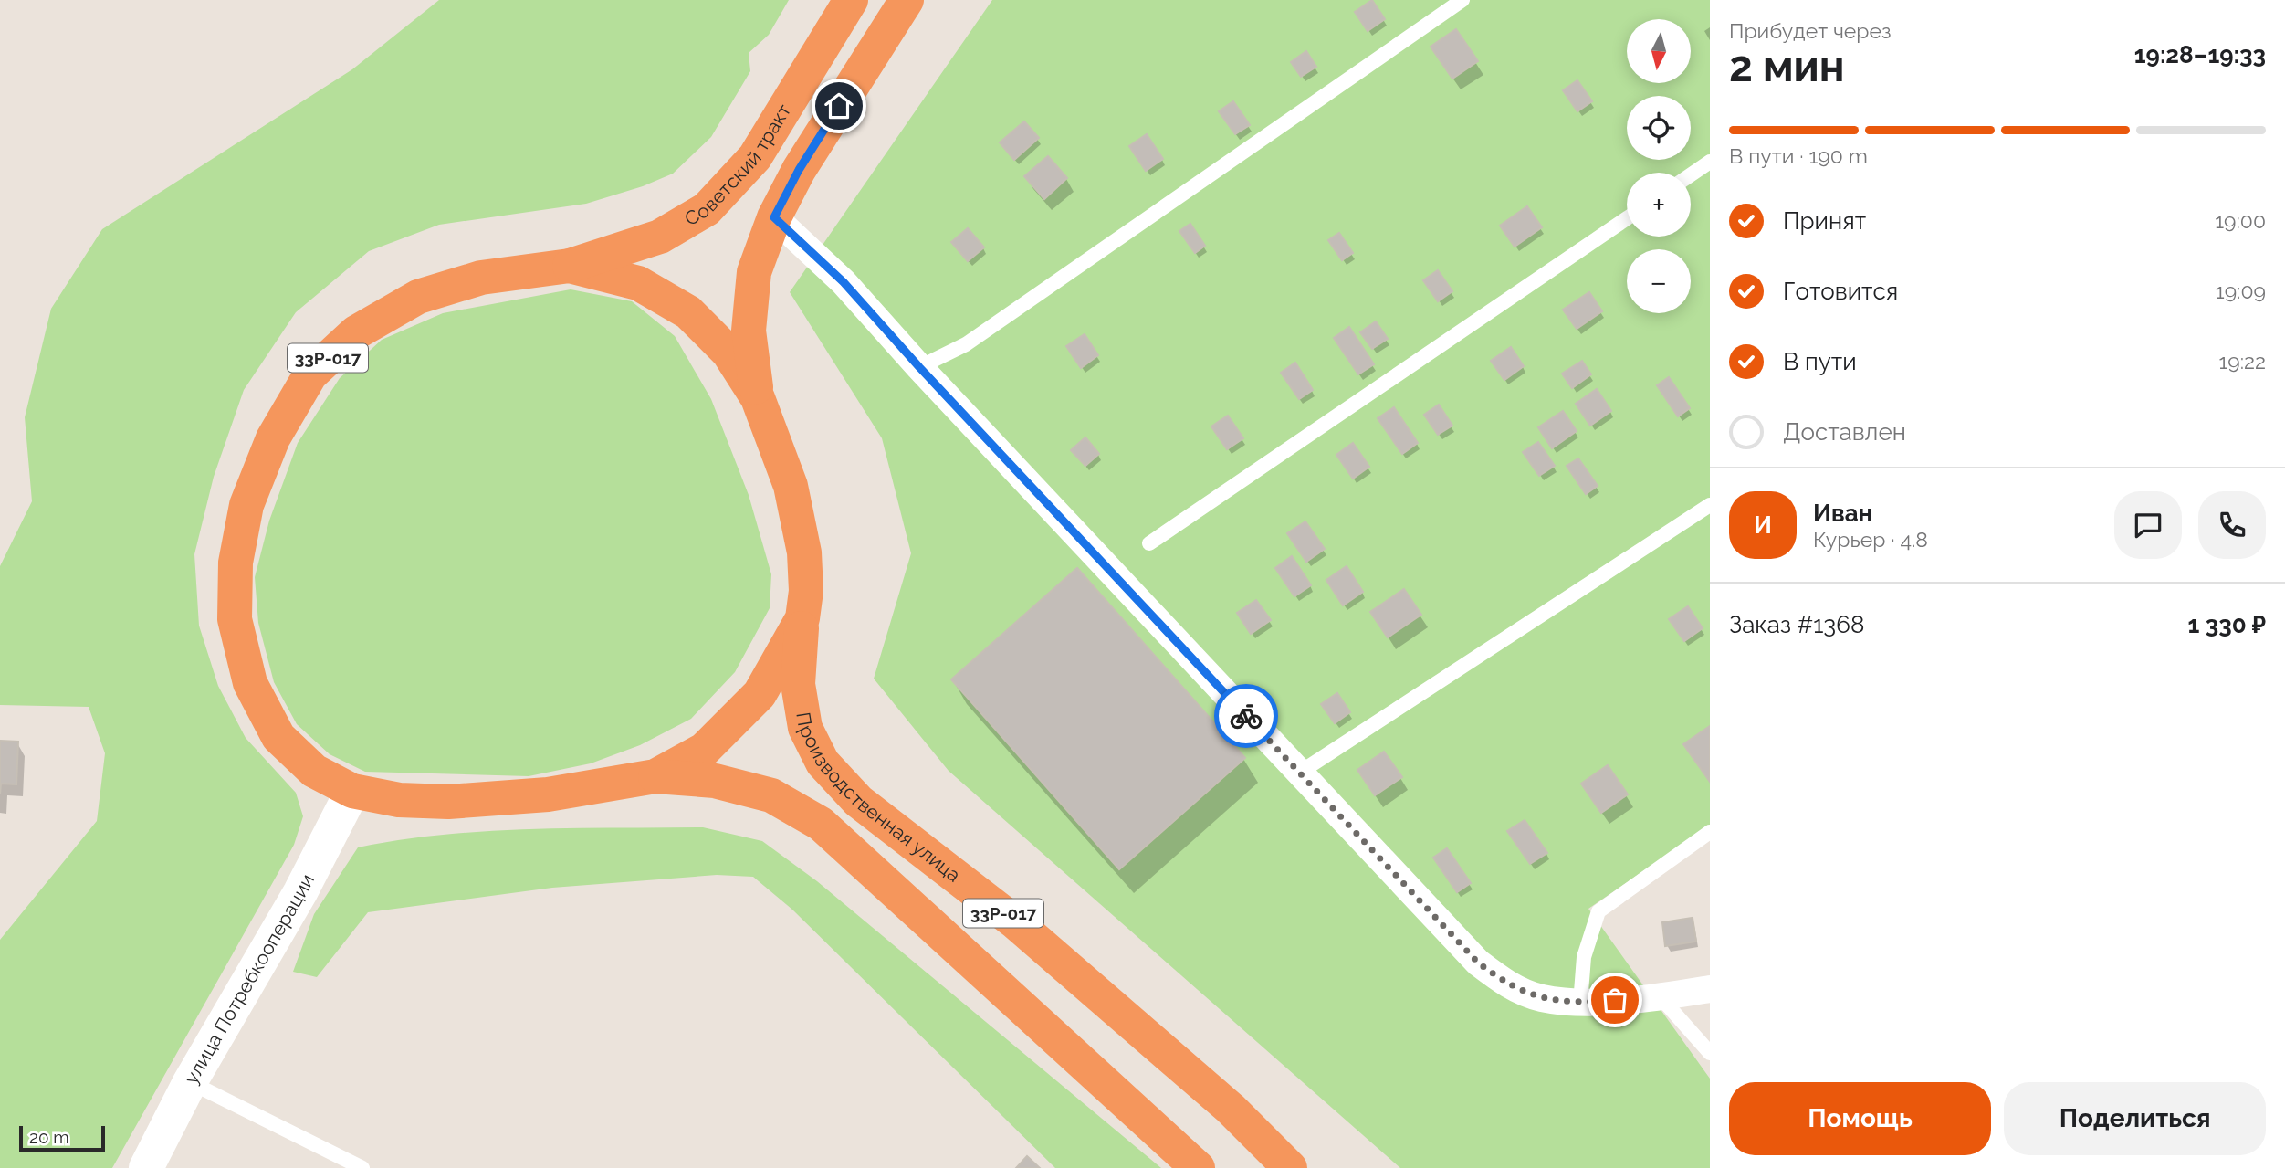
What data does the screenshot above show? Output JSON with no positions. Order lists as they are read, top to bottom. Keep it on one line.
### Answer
{"streets":{"highway":["Советский тракт","33Р-017","Производственная улица"],"main road":["улица Потребкооперации"]},"crossings":[["Советский тракт","33Р-017"],["33Р-017","Производственная улица"],["33Р-017","улица Потребкооперации"]],"scale_bar":"20 m","north":"bottom","page":{"heading":["2 мин","Прибудет через","19:28–19:33"],"panel":["Иван","Курьер · 4.8","Заказ #1368","1 330 ₽"],"map_buttons":["+","−"],"bar":"В пути · 190 m","list":[["Принят","19:00"],["Готовится","19:09"],["В пути","19:22"],"Доставлен"],"round":"И","buttons":["Помощь","Поделиться"],"scale":"20 m"}}
